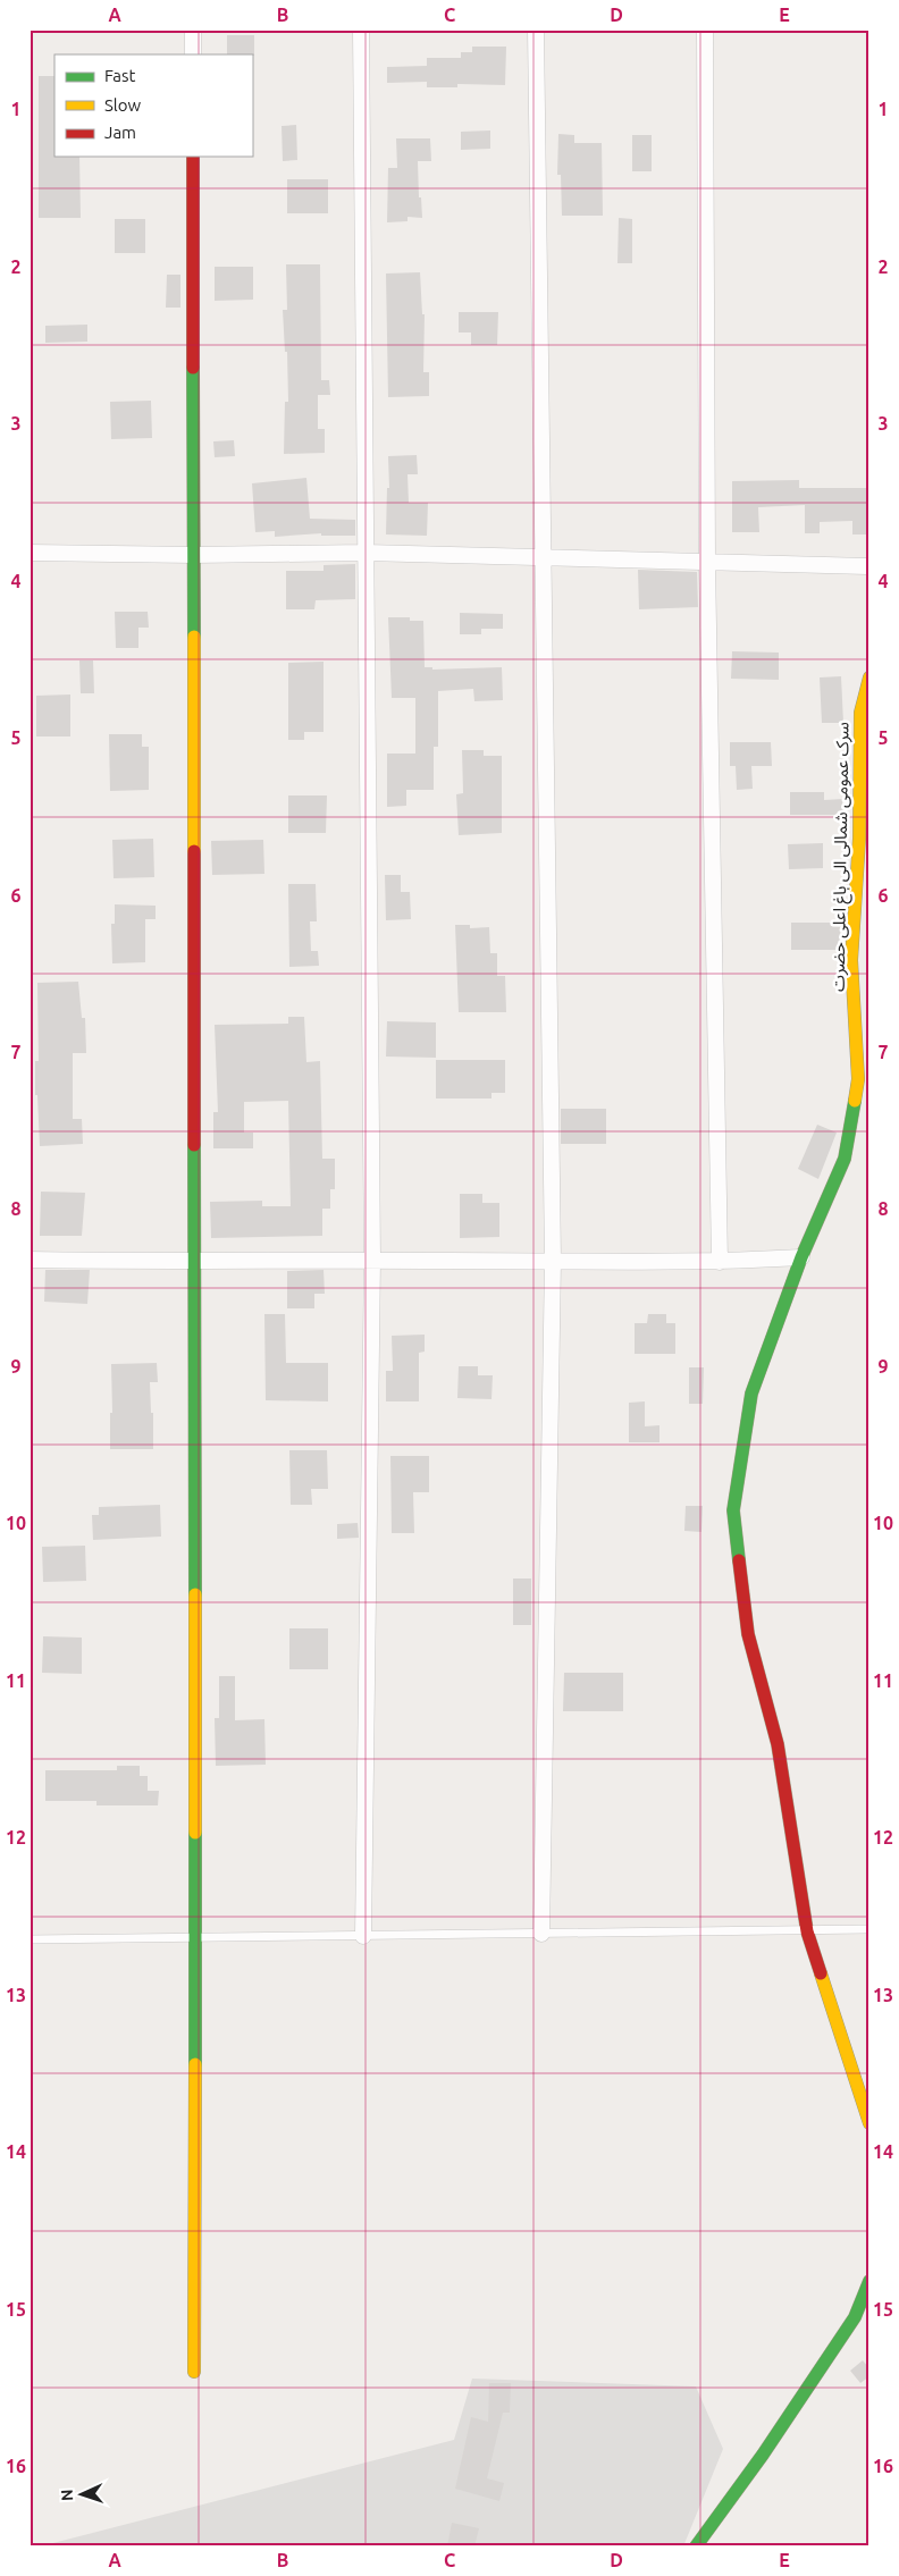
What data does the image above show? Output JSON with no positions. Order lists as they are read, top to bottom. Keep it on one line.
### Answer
{"streets":{"street":["سرک عمومی شمالی الی باغ اعلی حضرت"]},"legend":["Fast","Slow","Jam"],"north":"left","grid":{"columns":["A","B","C","D","E"],"rows":["1","2","3","4","5","6","7","8","9","10","11","12","13","14","15","16"]}}
